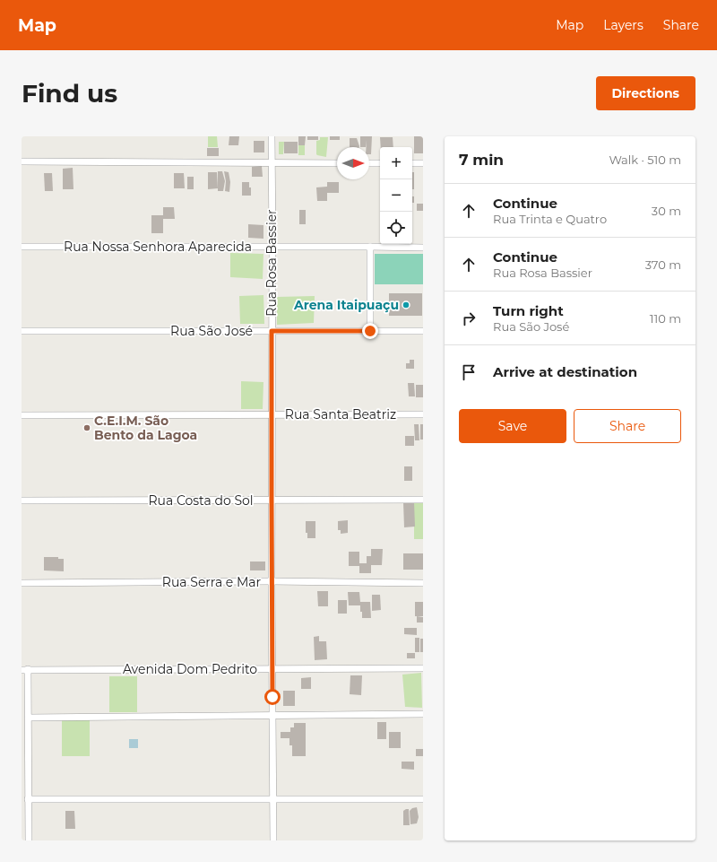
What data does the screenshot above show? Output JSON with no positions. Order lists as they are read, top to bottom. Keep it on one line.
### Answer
{"streets":{"street":["Rua Nossa Senhora Aparecida","Rua Rosa Bassier","Rua São José","Rua Santa Beatriz","Rua Costa do Sol","Rua Serra e Mar","Avenida Dom Pedrito"]},"crossings":[["Rua Nossa Senhora Aparecida","Rua Rosa Bassier"],["Rua Rosa Bassier","Rua São José"],["Rua Rosa Bassier","Rua Santa Beatriz"],["Rua Rosa Bassier","Rua Costa do Sol"],["Rua Rosa Bassier","Rua Serra e Mar"],["Rua Rosa Bassier","Avenida Dom Pedrito"]],"places":["Arena Itaipuaçu","C.E.I.M. São Bento da Lagoa"],"north":"right","page":{"header":"Map","nav":["Map","Layers","Share"],"buttons":["Directions",["Save","Share"]],"title":"Find us","heading":["7 min","Walk · 510 m"],"map_buttons":["+","−"],"list":[["Continue","Rua Trinta e Quatro","30 m"],["Continue","Rua Rosa Bassier","370 m"],["Turn right","Rua São José","110 m"],"Arrive at destination"]}}
